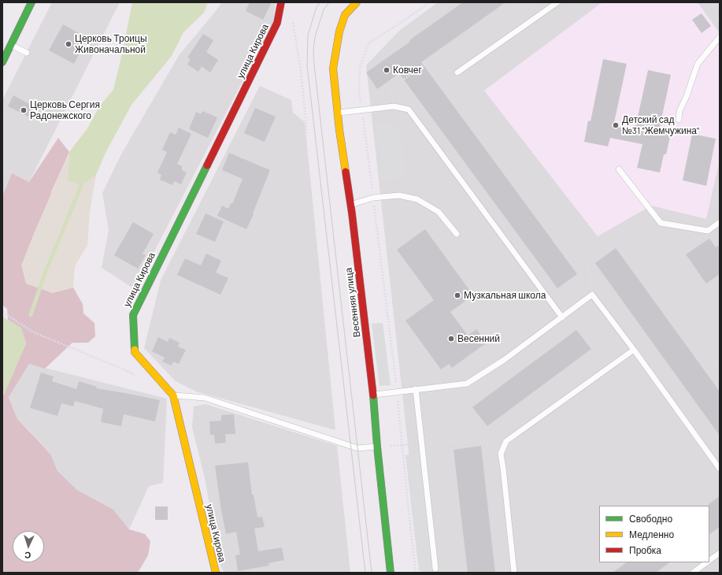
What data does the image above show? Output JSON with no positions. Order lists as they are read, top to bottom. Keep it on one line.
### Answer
{"streets":{"street":["улица Кирова","Весенняя улица"]},"places":["Церковь Троицы Живоначальной","Ковчег","Церковь Сергия Радонежского","Детский сад №31 \"Жемчужина\"","Музкальная школа","Весенний"],"legend":["Свободно","Медленно","Пробка"],"north":"bottom"}
